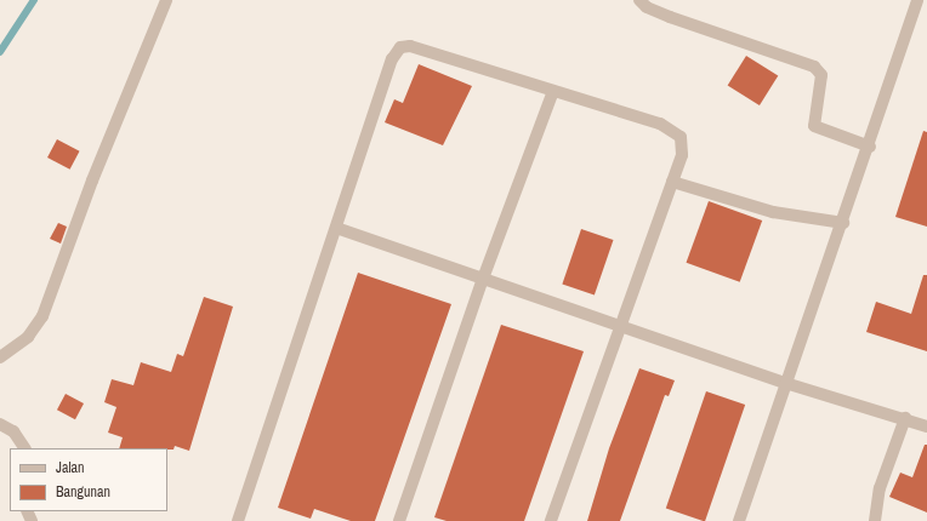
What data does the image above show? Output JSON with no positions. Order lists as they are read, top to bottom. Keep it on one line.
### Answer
{"legend":["Jalan","Bangunan"]}
